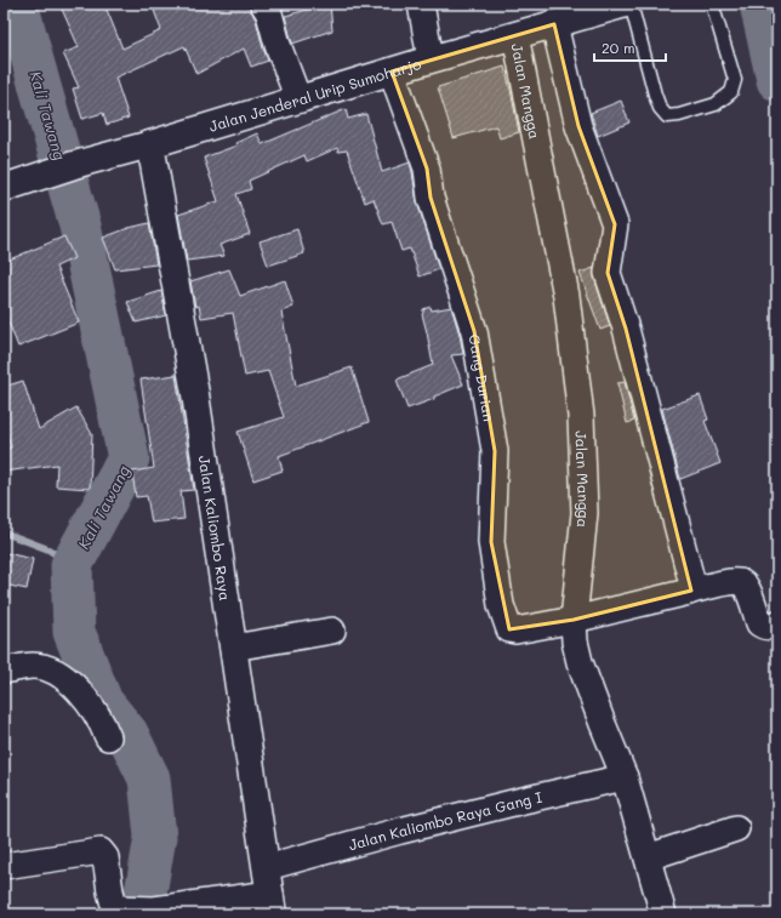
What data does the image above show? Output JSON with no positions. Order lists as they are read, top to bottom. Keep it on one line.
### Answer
{"streets":{"main road":["Jalan Jenderal Urip Sumoharjo","Jalan Kaliombo Raya"],"street":["Jalan Mangga","Gang Durian","Jalan Kaliombo Raya Gang I"]},"crossings":[["Jalan Mangga","Jalan Jenderal Urip Sumoharjo"],["Jalan Mangga","Gang Durian"],["Jalan Mangga","Jalan Kaliombo Raya Gang I"],["Jalan Jenderal Urip Sumoharjo","Gang Durian"],["Jalan Jenderal Urip Sumoharjo","Jalan Kaliombo Raya"],["Jalan Kaliombo Raya","Jalan Kaliombo Raya Gang I"]],"water":["Kali Tawang"],"scale_bar":"20 m"}
